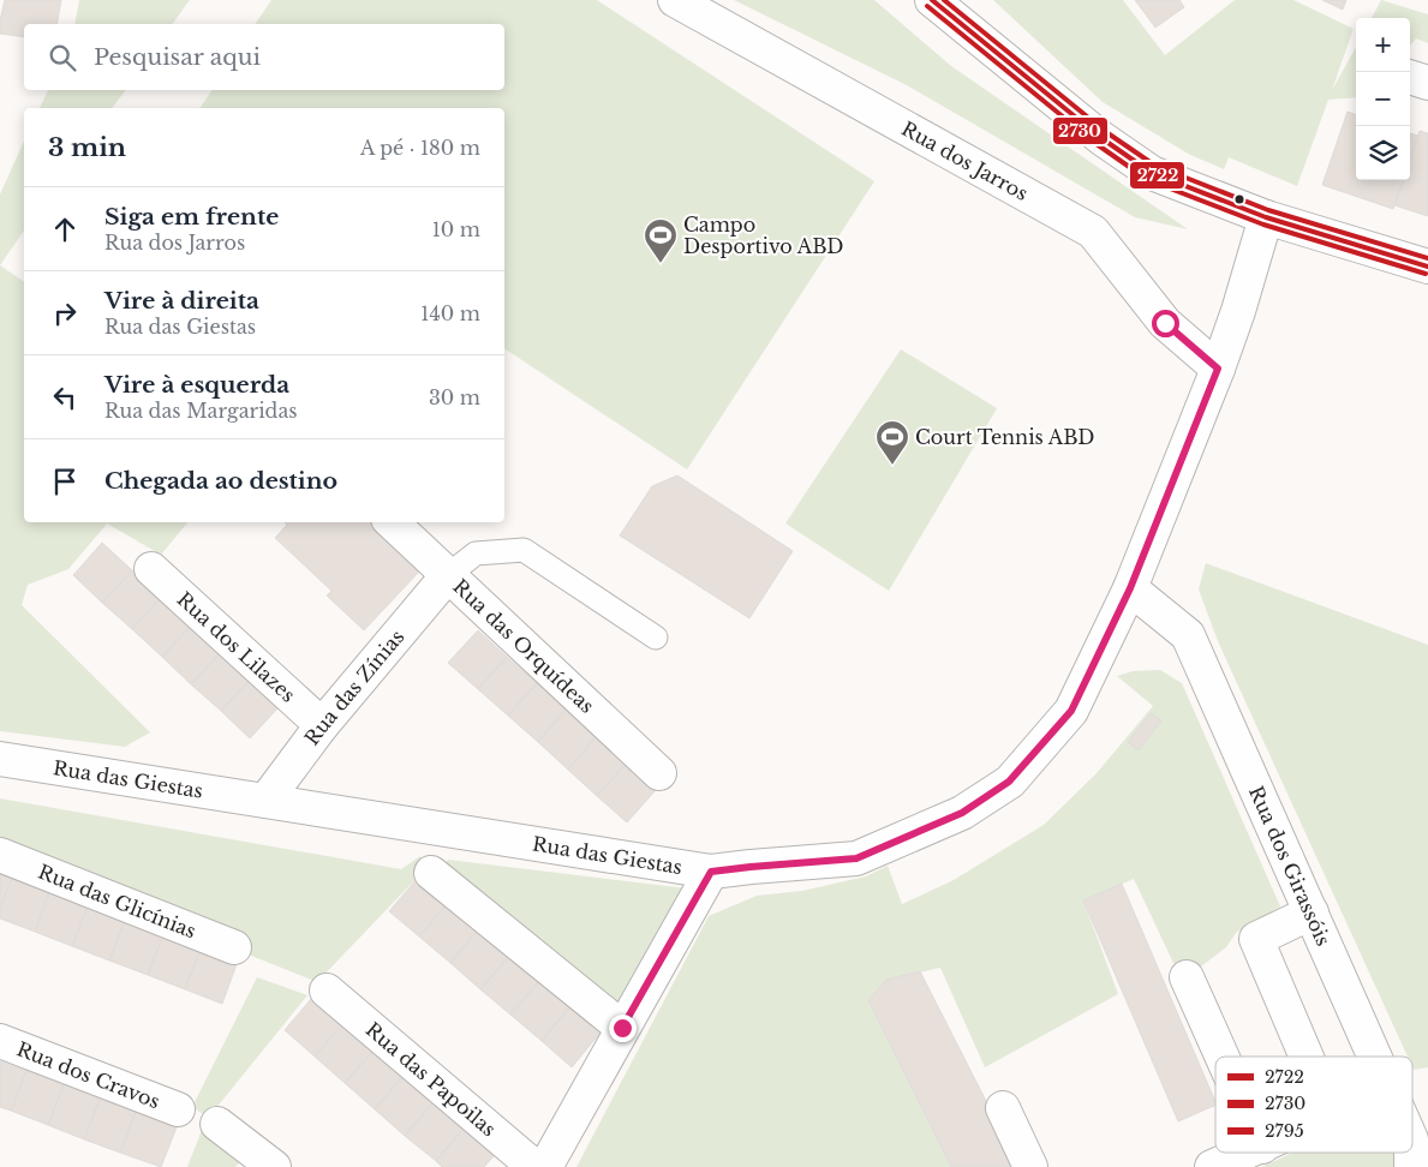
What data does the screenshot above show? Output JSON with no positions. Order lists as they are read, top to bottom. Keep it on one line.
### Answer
{"streets":{"street":["Rua dos Jarros","Rua das Orquídeas","Rua dos Lilazes","Rua das Zínias","Rua das Giestas","Rua dos Girassóis","Rua das Glicínias","Rua dos Cravos","Rua das Papoilas"]},"crossings":[["Rua dos Jarros","Rua das Giestas"],["Rua das Orquídeas","Rua das Zínias"],["Rua dos Lilazes","Rua das Zínias"],["Rua das Zínias","Rua das Giestas"],["Rua das Giestas","Rua dos Girassóis"]],"places":{"sports":["Campo Desportivo ABD","Court Tennis ABD"]},"lines":["transit line 2722","transit line 2795","transit line 2730"],"legend":["2722","2730","2795"],"page":{"map_buttons":["+","−"],"search":"Pesquisar aqui","heading":["3 min","A pé · 180 m"],"list":[["Siga em frente","Rua dos Jarros","10 m"],["Vire à direita","Rua das Giestas","140 m"],["Vire à esquerda","Rua das Margaridas","30 m"],"Chegada ao destino"]}}
